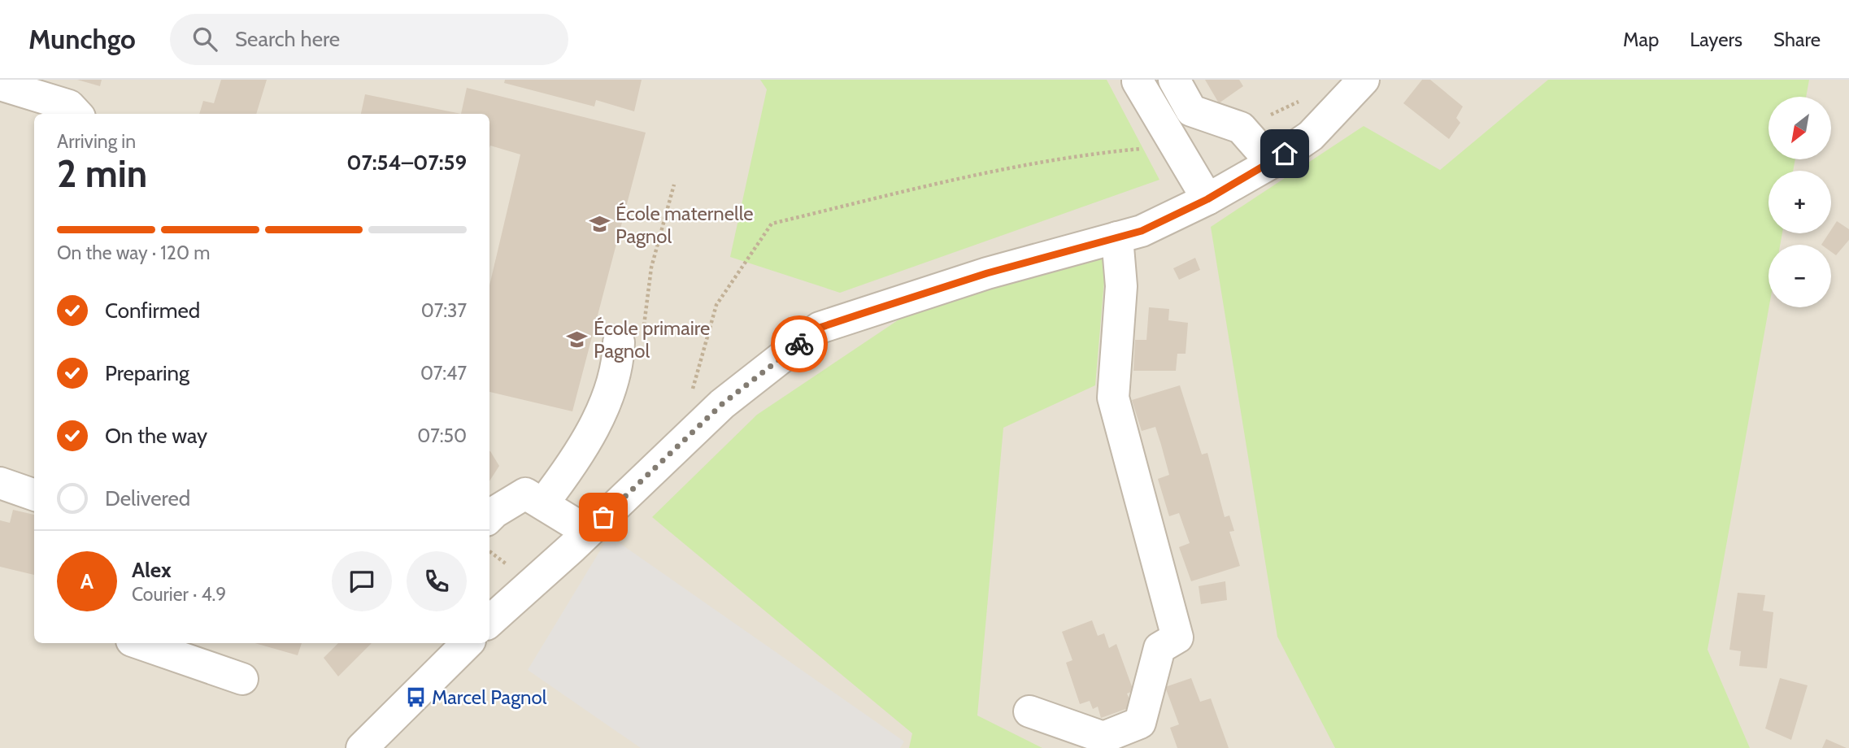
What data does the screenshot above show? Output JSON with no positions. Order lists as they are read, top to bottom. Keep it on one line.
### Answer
{"places":{"school or university":["École maternelle Pagnol","École primaire Pagnol"],"bus stop":["Marcel Pagnol"]},"north":"bottom left","page":{"header":"Munchgo","search":"Search here","nav":["Map","Layers","Share"],"map_buttons":["+","−"],"heading":["2 min","Arriving in","07:54–07:59"],"panel":["Alex","Courier · 4.9"],"bar":"On the way · 120 m","list":[["Confirmed","07:37"],["Preparing","07:47"],["On the way","07:50"],"Delivered"],"round":"A"}}
